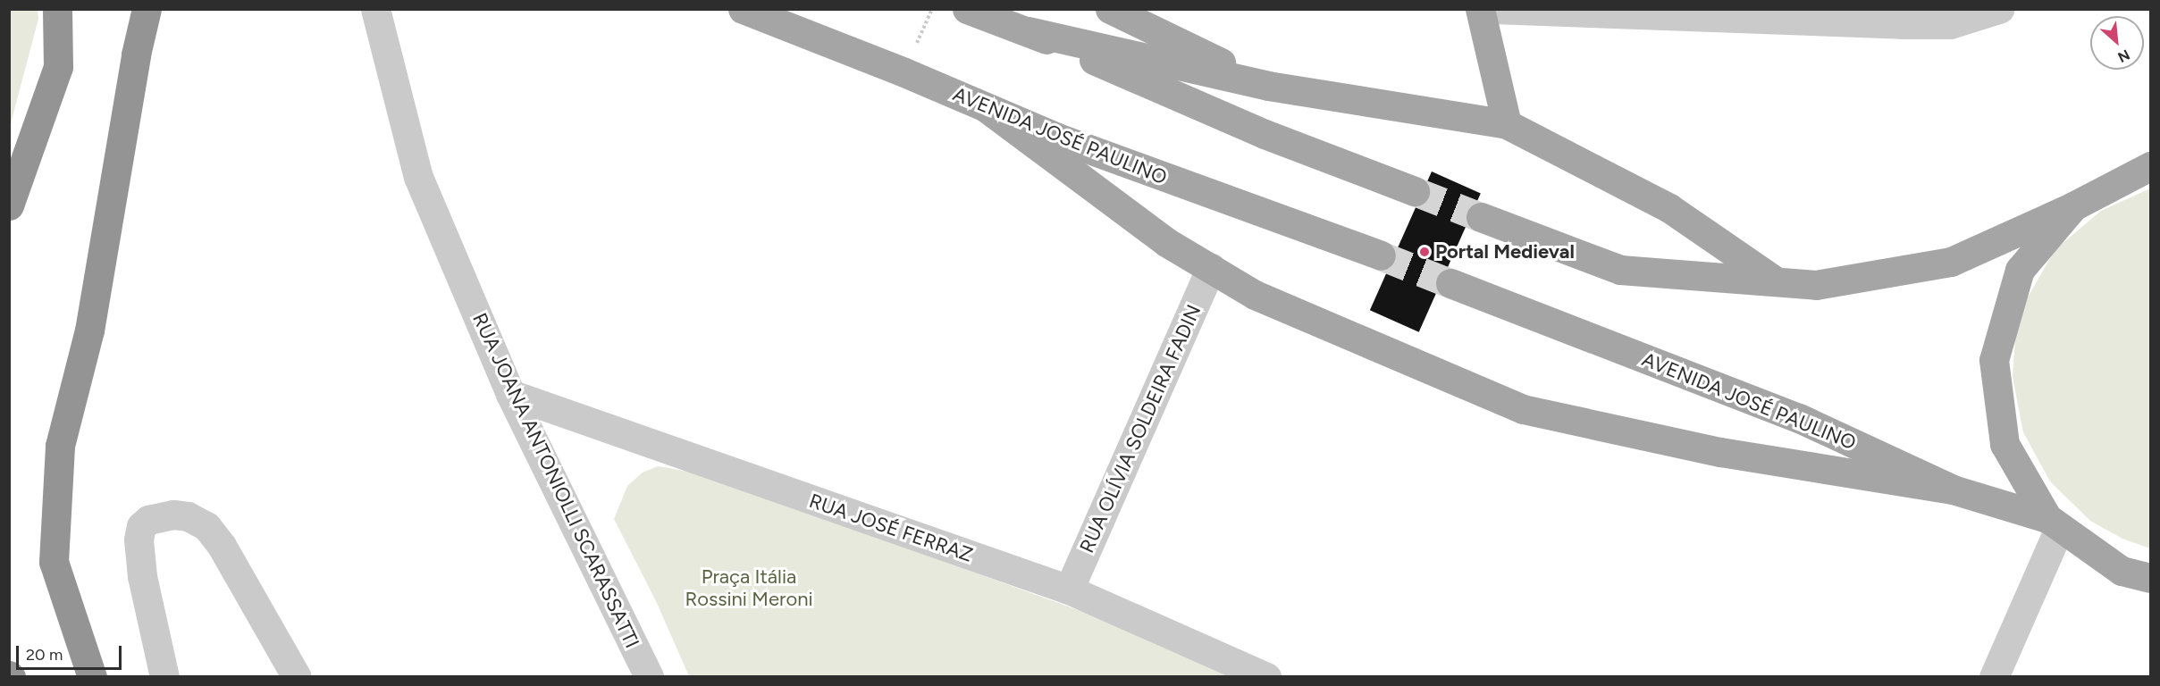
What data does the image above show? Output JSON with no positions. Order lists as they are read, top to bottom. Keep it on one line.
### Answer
{"streets":{"main road":["AVENIDA JOSÉ PAULINO"],"street":["RUA OLÍVIA SOLDEIRA FADIN","RUA JOANA ANTONIOLLI SCARASSATTI","RUA JOSÉ FERRAZ"]},"crossings":[["RUA OLÍVIA SOLDEIRA FADIN","RUA JOSÉ FERRAZ"],["RUA JOANA ANTONIOLLI SCARASSATTI","RUA JOSÉ FERRAZ"]],"parks":["Praça Itália Rossini Meroni"],"places":["Portal Medieval"],"scale_bar":"20 m","north":"bottom right"}
